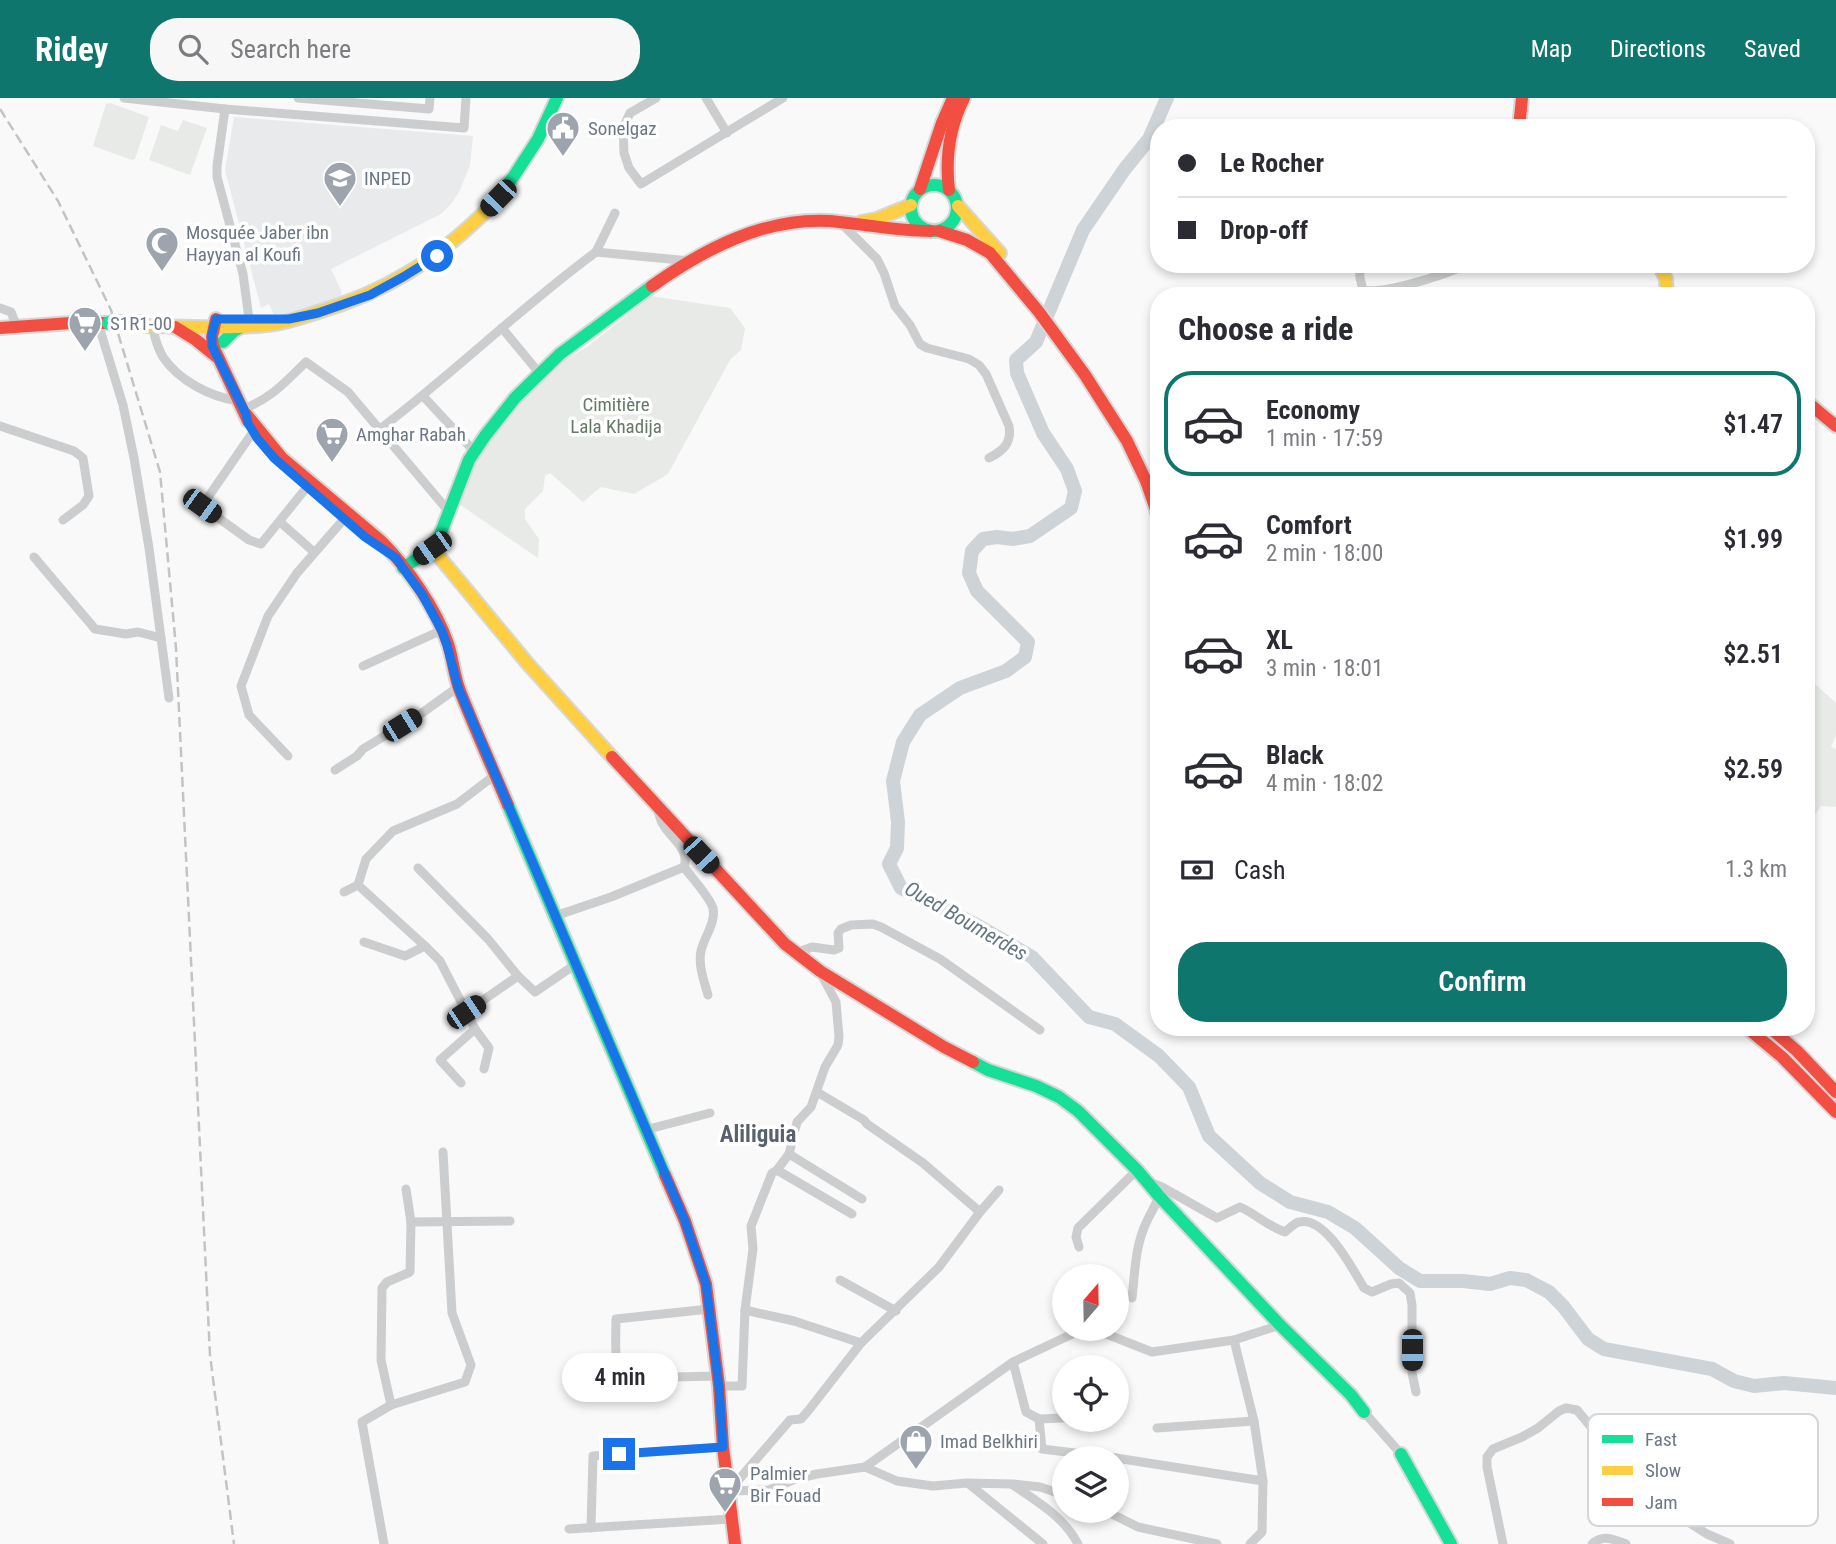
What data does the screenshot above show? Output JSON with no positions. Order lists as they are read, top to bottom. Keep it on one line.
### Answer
{"districts":["Aliliguia"],"water":["Oued Boumerdes"],"parks":["Cimitière Lala Khadija"],"places":{"public building":["Sonelgaz"],"school or university":["INPED"],"mosque":["Mosquée Jaber ibn Hayyan al Koufi"],"supermarket":["S1R1-00","Amghar Rabah","Palmier Bir Fouad"],"shop":["Imad Belkhiri"]},"legend":["Fast","Slow","Jam"],"north":"top","page":{"header":"Ridey","search":"Search here","nav":["Map","Directions","Saved"],"banner":["Le Rocher","Drop-off"],"heading":"Choose a ride","list":[{"name":"Economy","note":"1 min · 17:59","value":"$1.47"},{"name":"Comfort","note":"2 min · 18:00","value":"$1.99"},{"name":"XL","note":"3 min · 18:01","value":"$2.51"},{"name":"Black","note":"4 min · 18:02","value":"$2.59"}],"pay":["Cash","1.3 km"],"buttons":"Confirm","bubble":"4 min"}}
